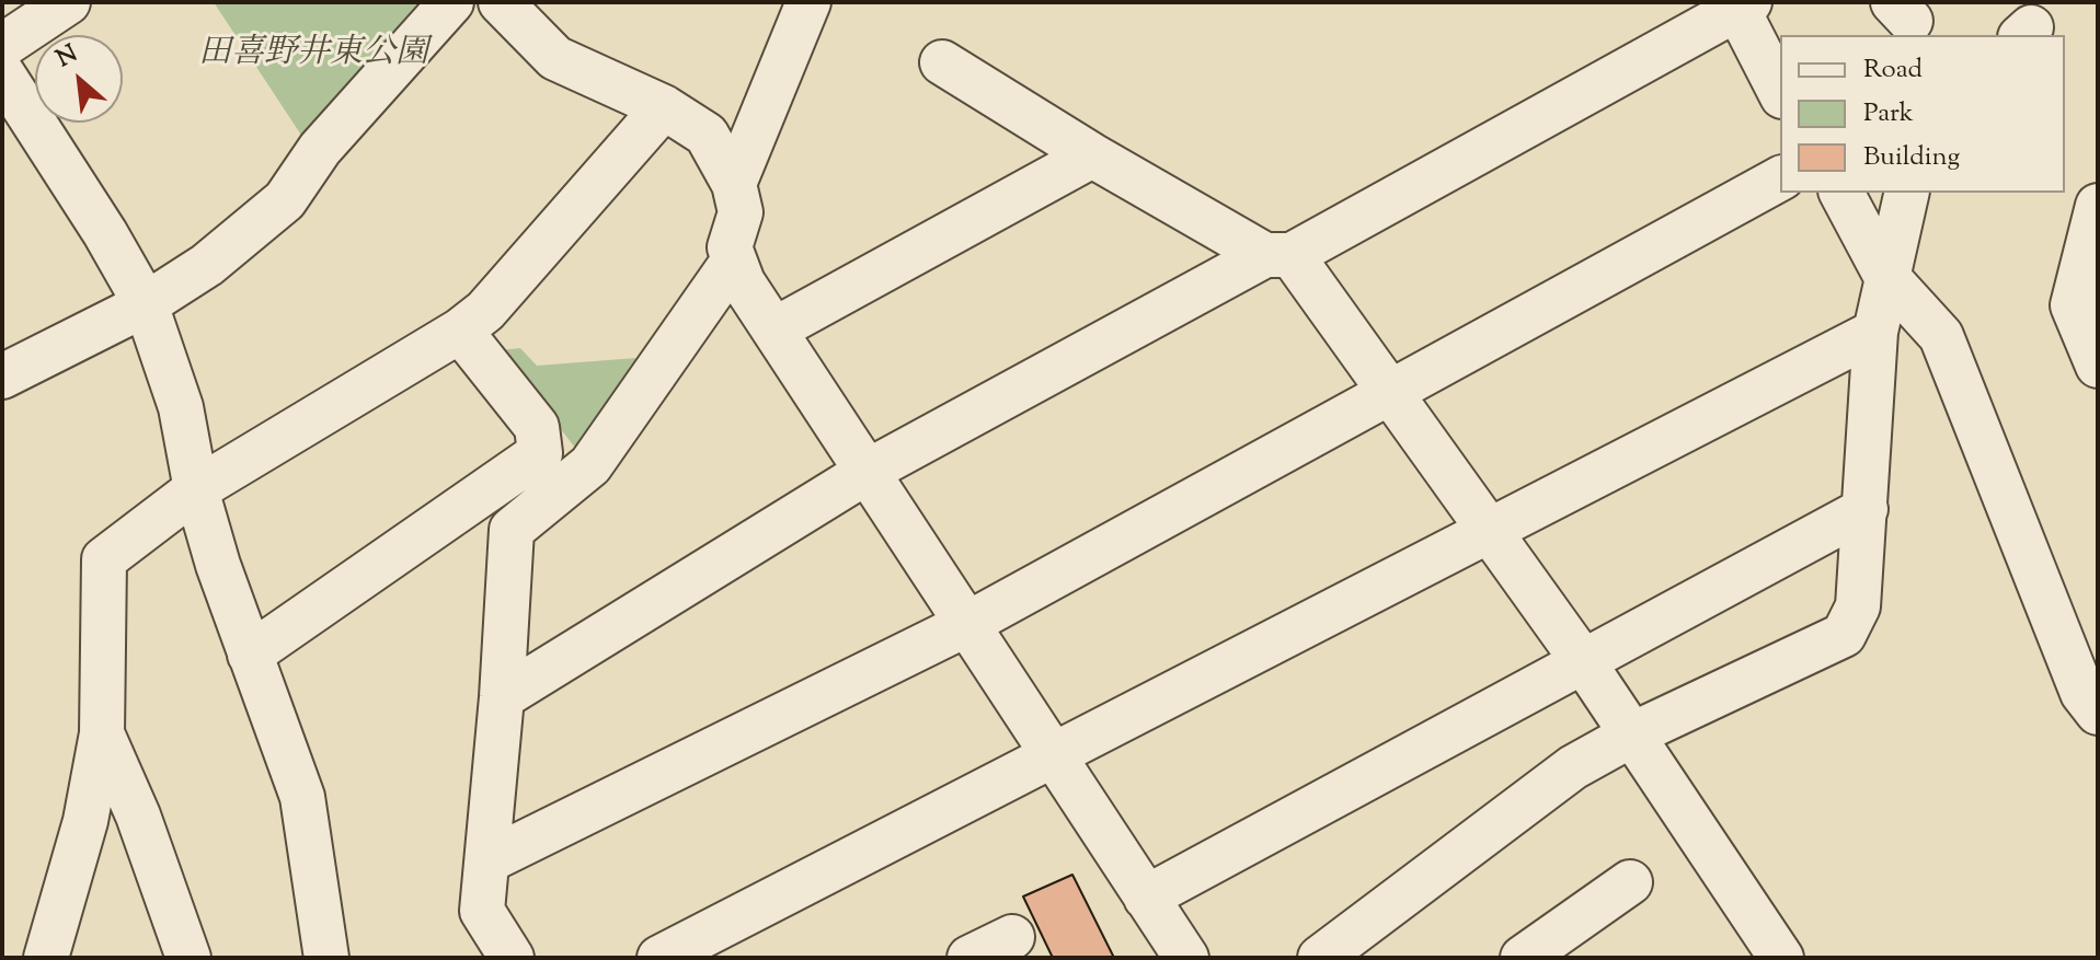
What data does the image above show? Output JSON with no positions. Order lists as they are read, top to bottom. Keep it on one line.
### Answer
{"parks":["田喜野井東公園"],"legend":["Road","Park","Building"],"north":"top left"}
